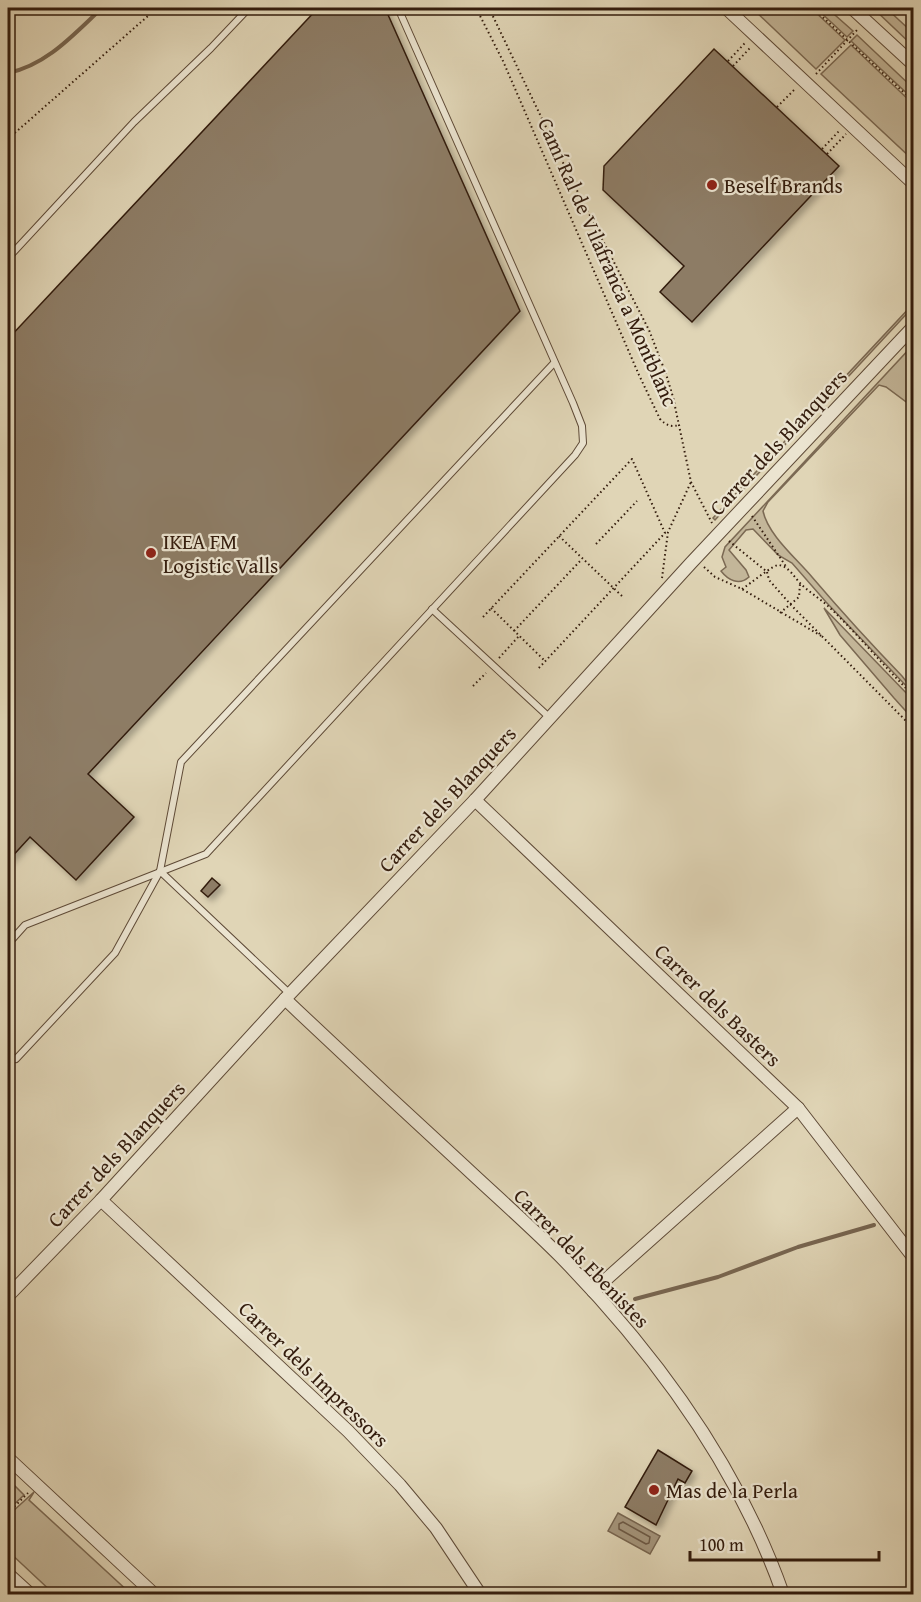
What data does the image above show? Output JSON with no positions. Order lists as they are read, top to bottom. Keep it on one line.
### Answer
{"streets":{"street":["Carrer dels Blanquers","Carrer dels Basters","Carrer dels Ebenistes","Carrer dels Impressors"],"path":["Camí Ral de Vilafranca a Montblanc"]},"crossings":[["Carrer dels Blanquers","Carrer dels Basters"],["Carrer dels Blanquers","Carrer dels Ebenistes"],["Carrer dels Blanquers","Carrer dels Impressors"]],"places":["Beself Brands","IKEA FM Logistic Valls","Mas de la Perla"],"scale_bar":"100 m"}
